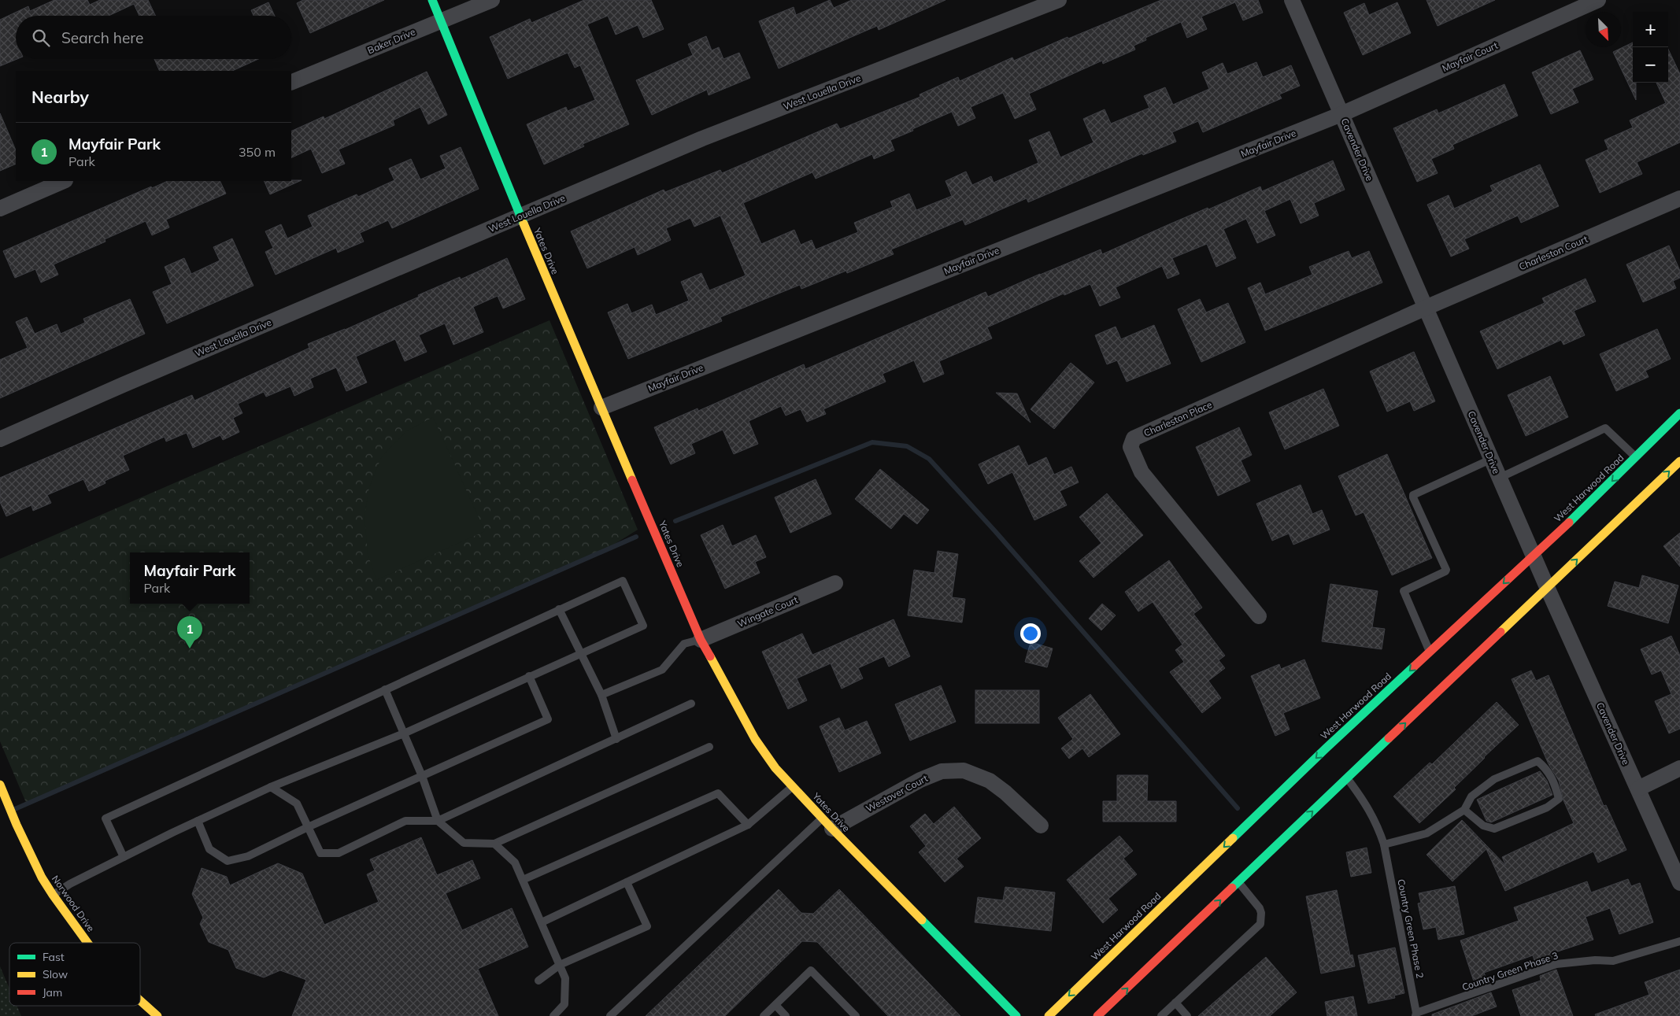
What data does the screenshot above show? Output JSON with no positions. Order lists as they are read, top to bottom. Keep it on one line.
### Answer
{"streets":{"main road":["Yates Drive","West Harwood Road","Norwood Drive"],"street":["Baker Drive","Mayfair Court","West Louella Drive","Mayfair Drive","Cavender Drive","Charleston Court","Charleston Place","Wingate Court","Westover Court"],"lane":["Country Green Phase 2","Country Green Phase 3"]},"crossings":[["Baker Drive","Yates Drive"],["Mayfair Court","Mayfair Drive"],["Mayfair Court","Cavender Drive"],["West Louella Drive","Yates Drive"],["Mayfair Drive","Cavender Drive"],["Mayfair Drive","Yates Drive"],["Cavender Drive","Charleston Court"],["Cavender Drive","Charleston Place"],["Cavender Drive","West Harwood Road"],["Yates Drive","Wingate Court"],["Yates Drive","Westover Court"],["Charleston Court","Charleston Place"],["Country Green Phase 2","Country Green Phase 3"]],"legend":["Fast","Slow","Jam"],"north":"bottom right","page":{"map_buttons":["+","−"],"search":"Search here","heading":"Nearby","list":[{"mark":"1","name":"Mayfair Park","note":"Park","value":"350 m"}],"popup":["Mayfair Park","Park"],"pins":"1"}}
